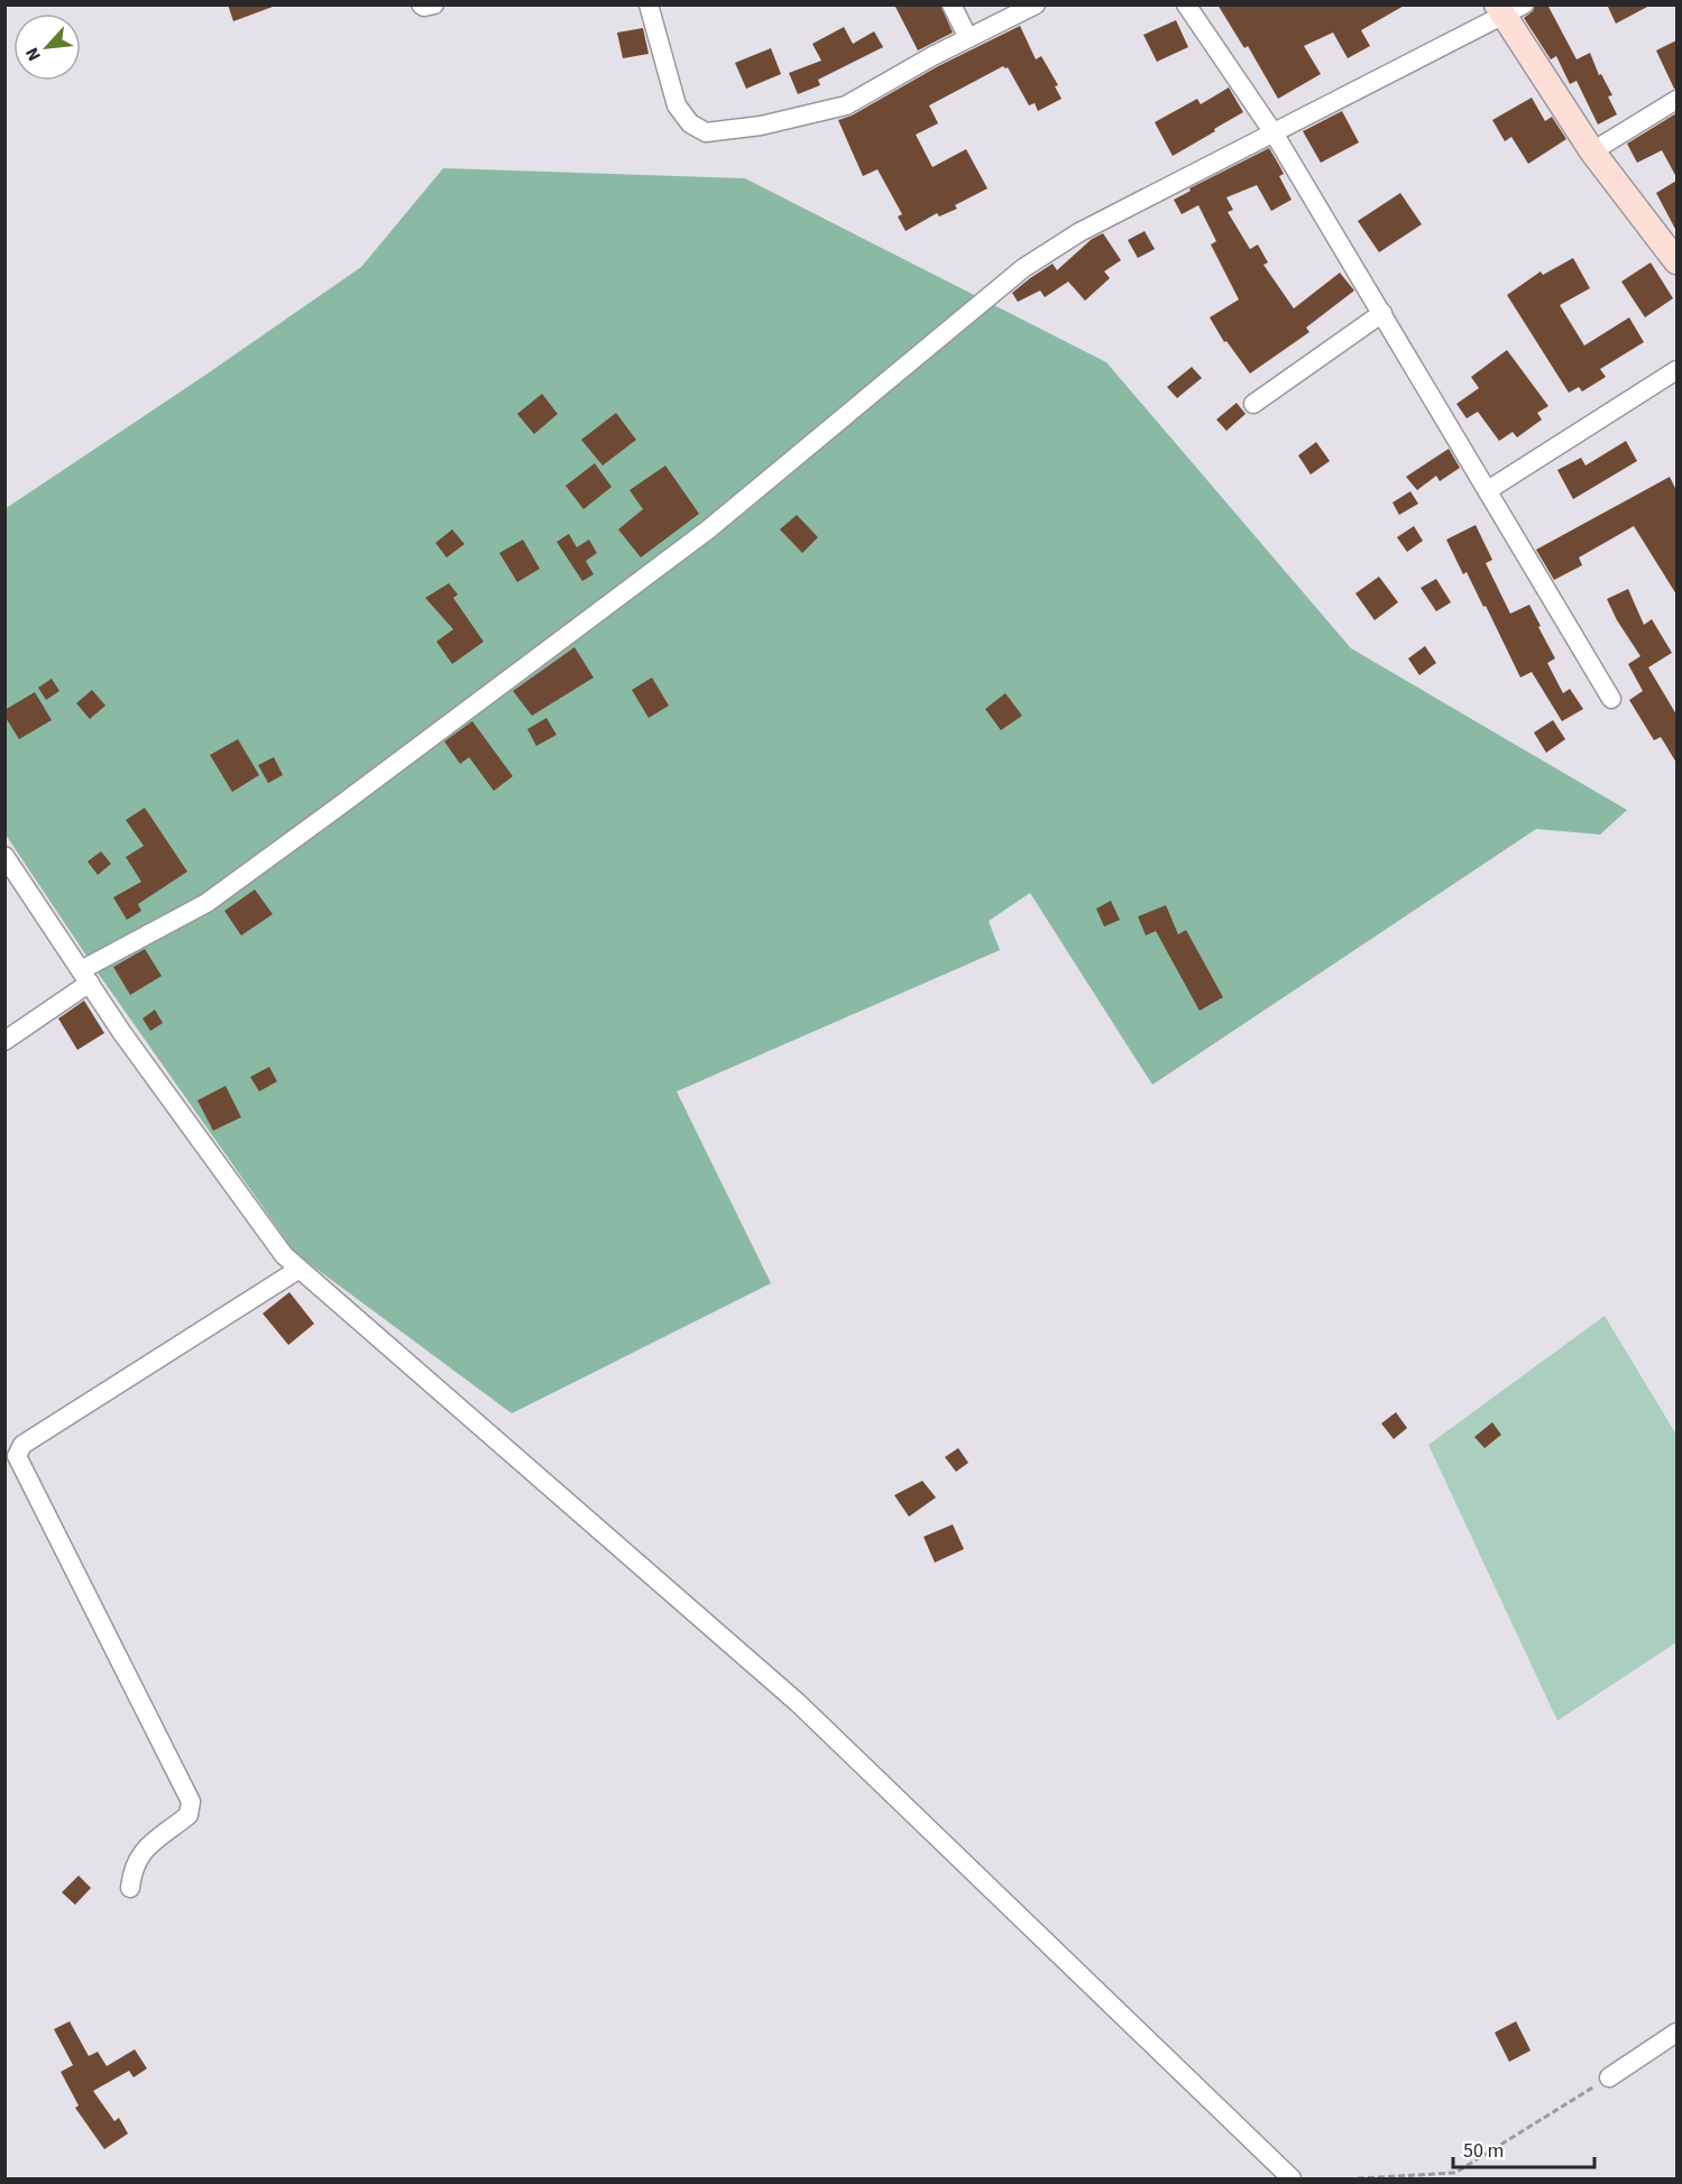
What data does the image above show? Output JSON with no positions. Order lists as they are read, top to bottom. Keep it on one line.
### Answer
{"scale_bar":"50 m","north":"bottom left"}
